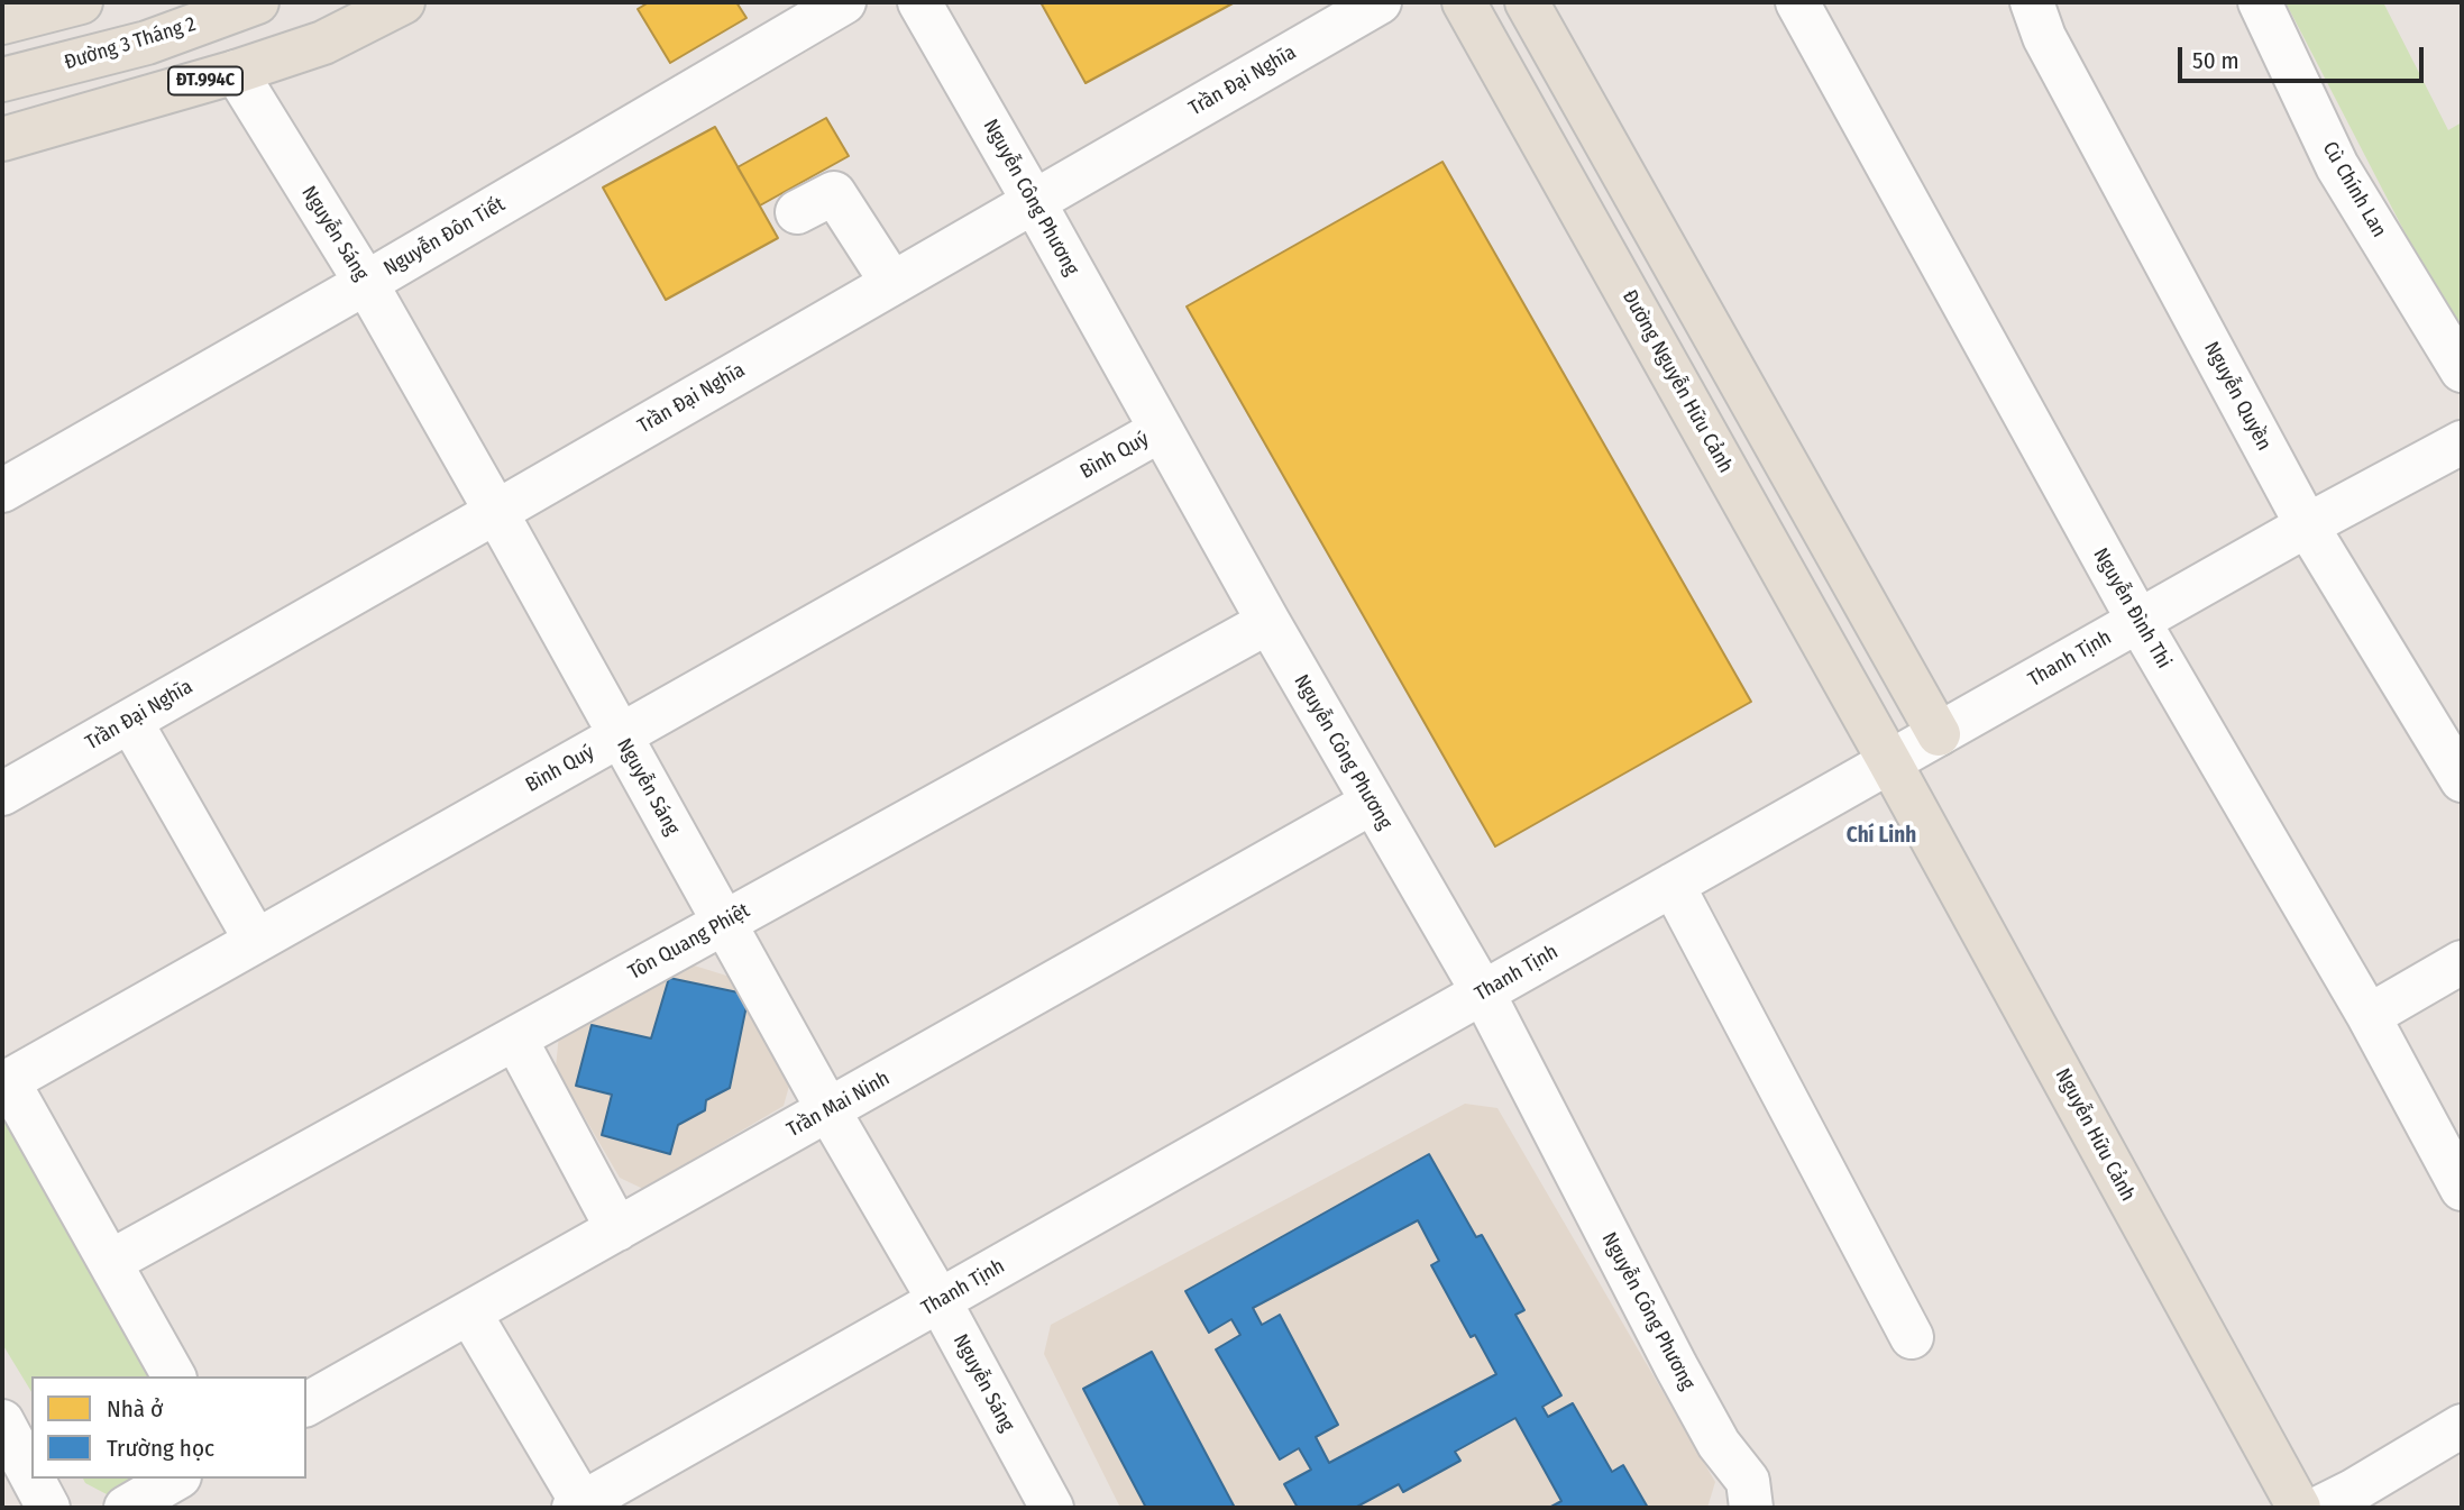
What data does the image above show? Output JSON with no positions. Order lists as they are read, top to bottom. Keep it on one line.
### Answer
{"streets":{"main road":["Đường 3 Tháng 2","ĐT.994C","Đường Nguyễn Hữu Cảnh","Nguyễn Hữu Cảnh"],"street":["Trần Đại Nghĩa","Cù Chính Lan","Nguyễn Công Phương","Nguyễn Sáng","Nguyễn Đôn Tiết","Nguyễn Quyền","Bình Quý","Nguyễn Đình Thi","Thanh Tịnh","Tôn Quang Phiệt","Trần Mai Ninh"]},"crossings":[["ĐT.994C","Nguyễn Sáng"],["Trần Đại Nghĩa","Nguyễn Công Phương"],["Trần Đại Nghĩa","Nguyễn Sáng"],["Nguyễn Công Phương","Bình Quý"],["Nguyễn Công Phương","Thanh Tịnh"],["Nguyễn Công Phương","Tôn Quang Phiệt"],["Nguyễn Công Phương","Trần Mai Ninh"],["Nguyễn Sáng","Nguyễn Đôn Tiết"],["Nguyễn Sáng","Bình Quý"],["Nguyễn Sáng","Thanh Tịnh"],["Nguyễn Sáng","Tôn Quang Phiệt"],["Nguyễn Sáng","Trần Mai Ninh"],["Đường Nguyễn Hữu Cảnh","Thanh Tịnh"],["Đường Nguyễn Hữu Cảnh","Nguyễn Hữu Cảnh"],["Nguyễn Quyền","Thanh Tịnh"],["Nguyễn Đình Thi","Thanh Tịnh"],["Thanh Tịnh","Nguyễn Hữu Cảnh"]],"districts":["Chí Linh"],"legend":["Nhà ở","Trường học"],"scale_bar":"50 m"}
